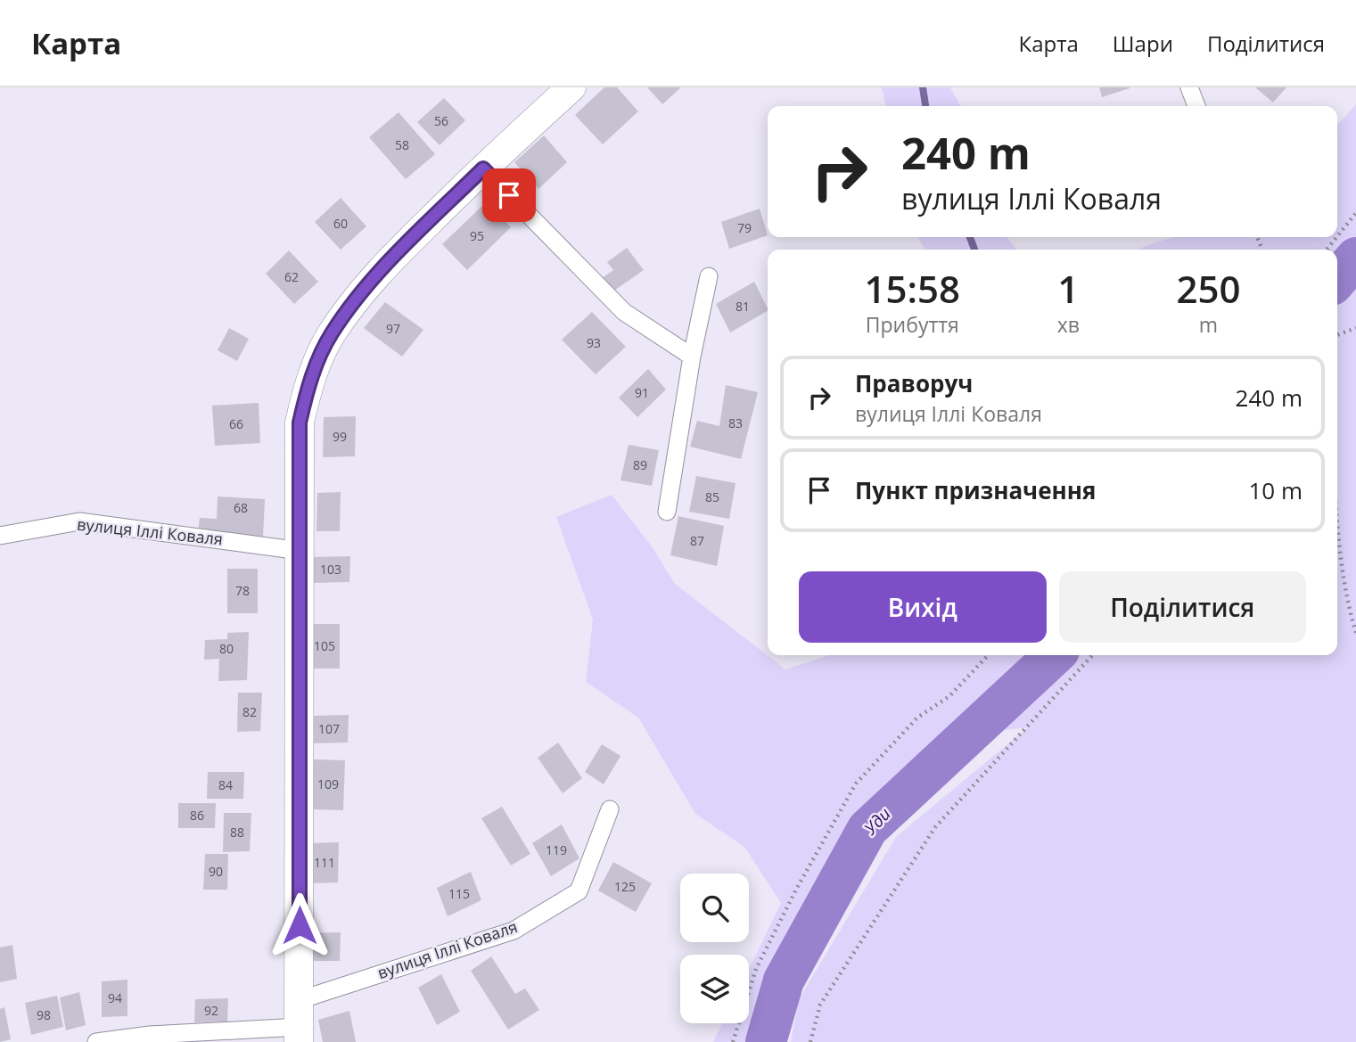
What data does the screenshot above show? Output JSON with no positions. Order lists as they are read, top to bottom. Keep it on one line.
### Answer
{"streets":{"street":["вулиця Іллі Коваля"]},"water":["Уди"],"house_numbers":["56","58","60","79","95","62","81","97","93","91","83","66","99","89","85","68","87","103","78","105","80","82","107","109","84","86","88","119","111","90","125","115","94","92","98"],"page":{"header":"Карта","nav":["Карта","Шари","Поділитися"],"turn":["240 m","вулиця Іллі Коваля"],"eta":["15:58","Прибуття","1","хв","250","m"],"list":[{"name":"Праворуч","note":"вулиця Іллі Коваля","value":"240 m"},{"name":"Пункт призначення","value":"10 m"}],"buttons":["Вихід","Поділитися"]}}
